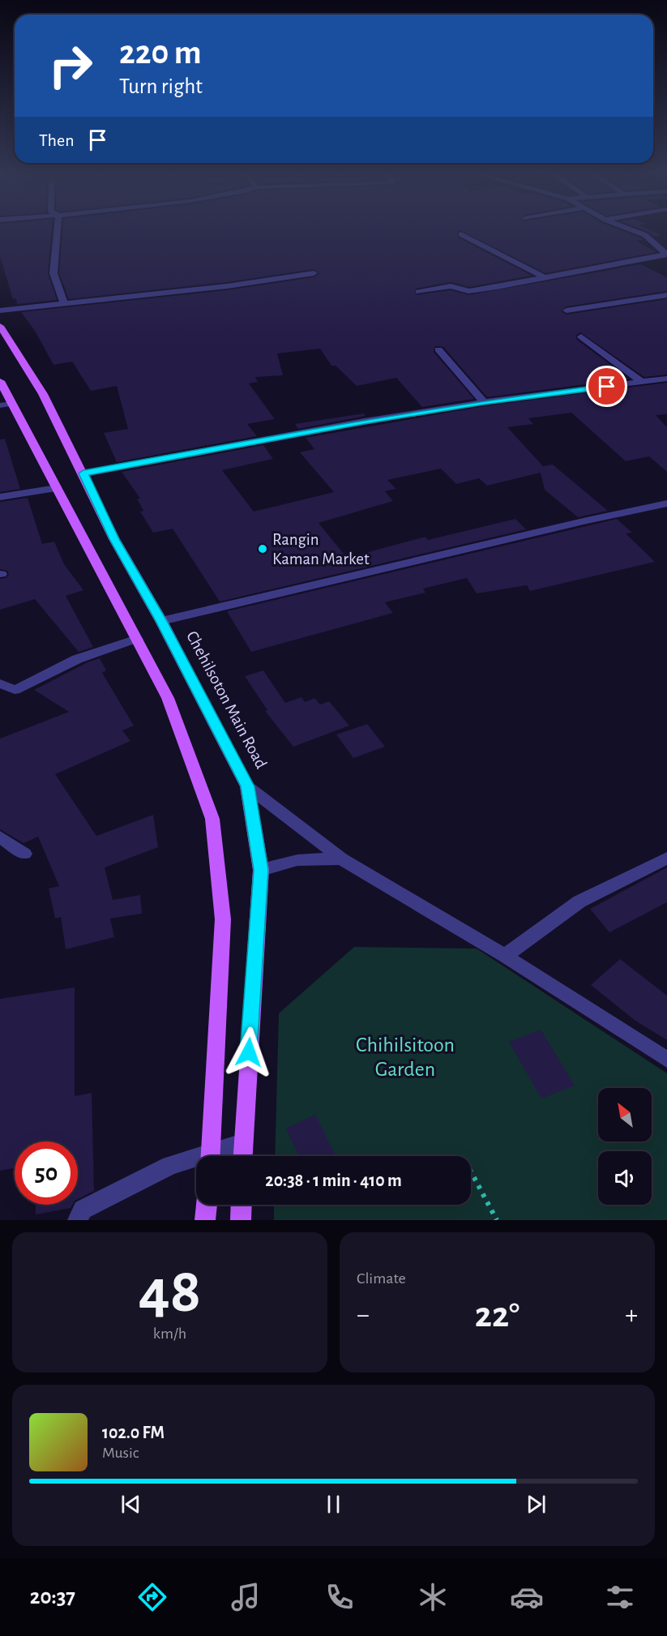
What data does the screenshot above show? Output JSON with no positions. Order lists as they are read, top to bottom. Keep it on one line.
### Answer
{"streets":{"main road":["Chehilsoton Main Road"]},"parks":["Chihilsitoon Garden"],"places":["Rangin Kaman Market"],"north":"top left","page":{"turn":["220 m","Turn right"],"then":"Then","limit":"50","trip":"20:38 · 1 min · 410 m","tile":[["48","km/h"],"Climate"],"heat":["−","22°","+"],"song":["102.0 FM","Music"],"tabs":"20:37"}}
